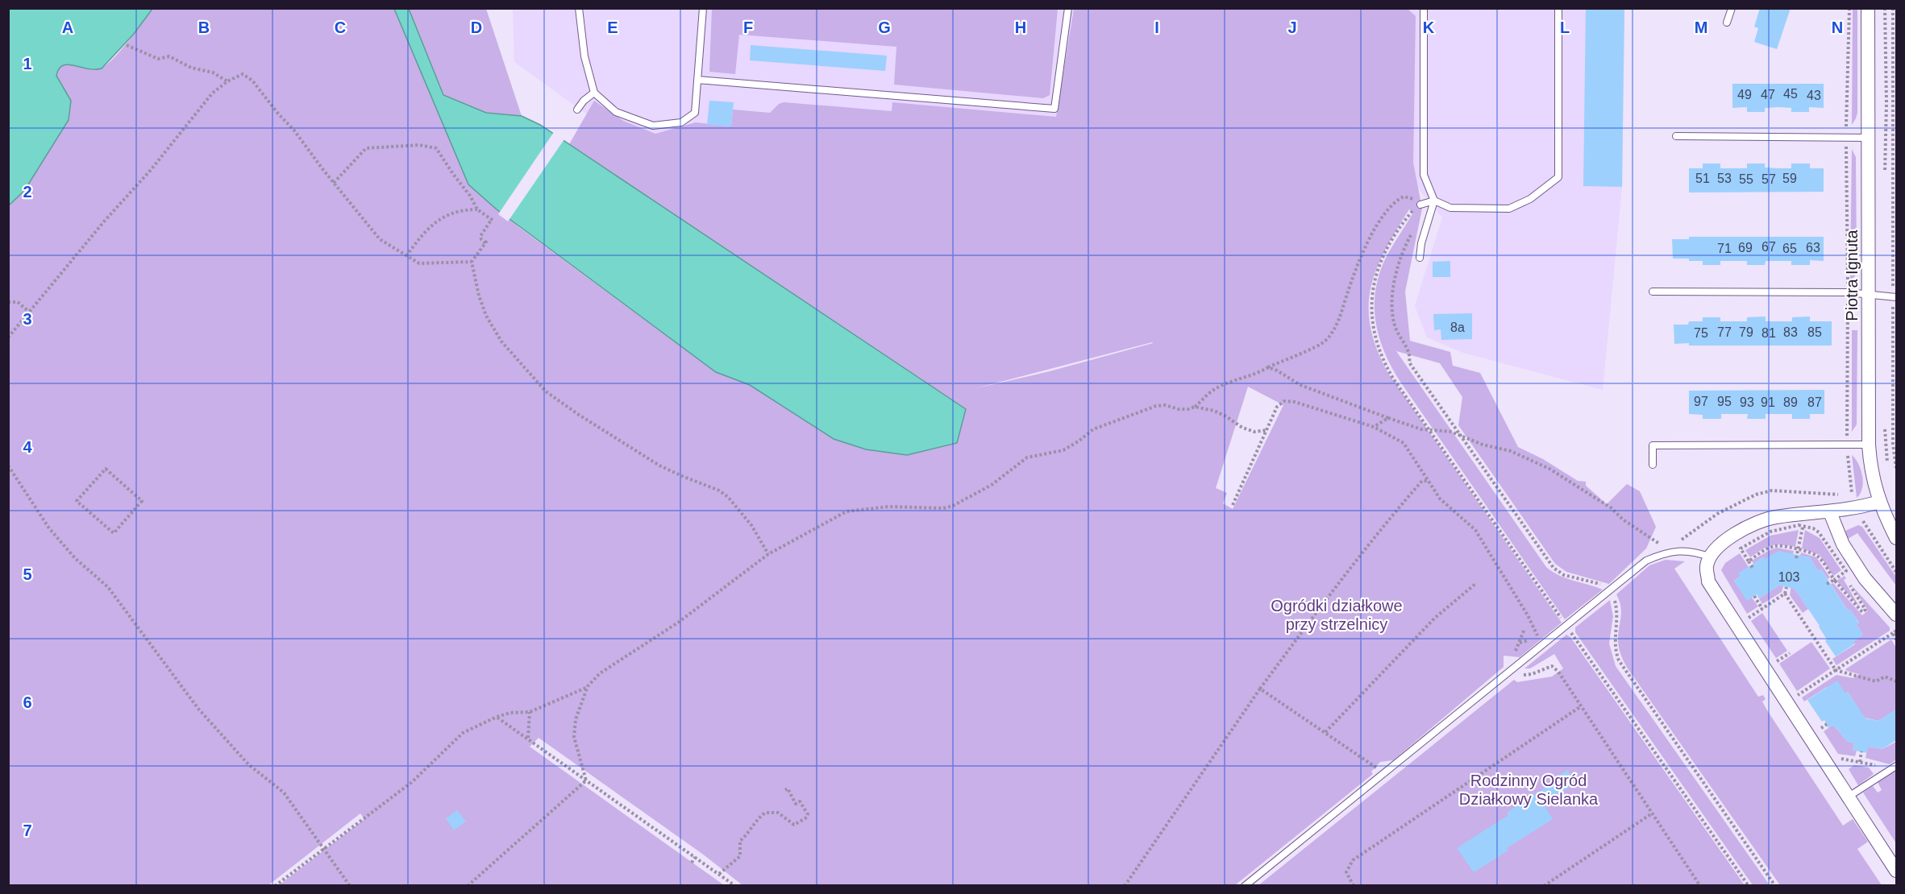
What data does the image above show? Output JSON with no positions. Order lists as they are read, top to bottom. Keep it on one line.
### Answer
{"streets":{"street":["Piotra Ignuta"]},"parks":["Ogródki działkowe przy strzelnicy","Rodzinny Ogród Działkowy Sielanka"],"house_numbers":["45","49","47","43","51","53","59","55","57","67","69","63","71","65","8a","77","79","83","85","75","81","97","95","93","91","89","87","103"],"grid":{"columns":["A","B","C","D","E","F","G","H","I","J","K","L","M","N"],"rows":["1","2","3","4","5","6","7"]}}
